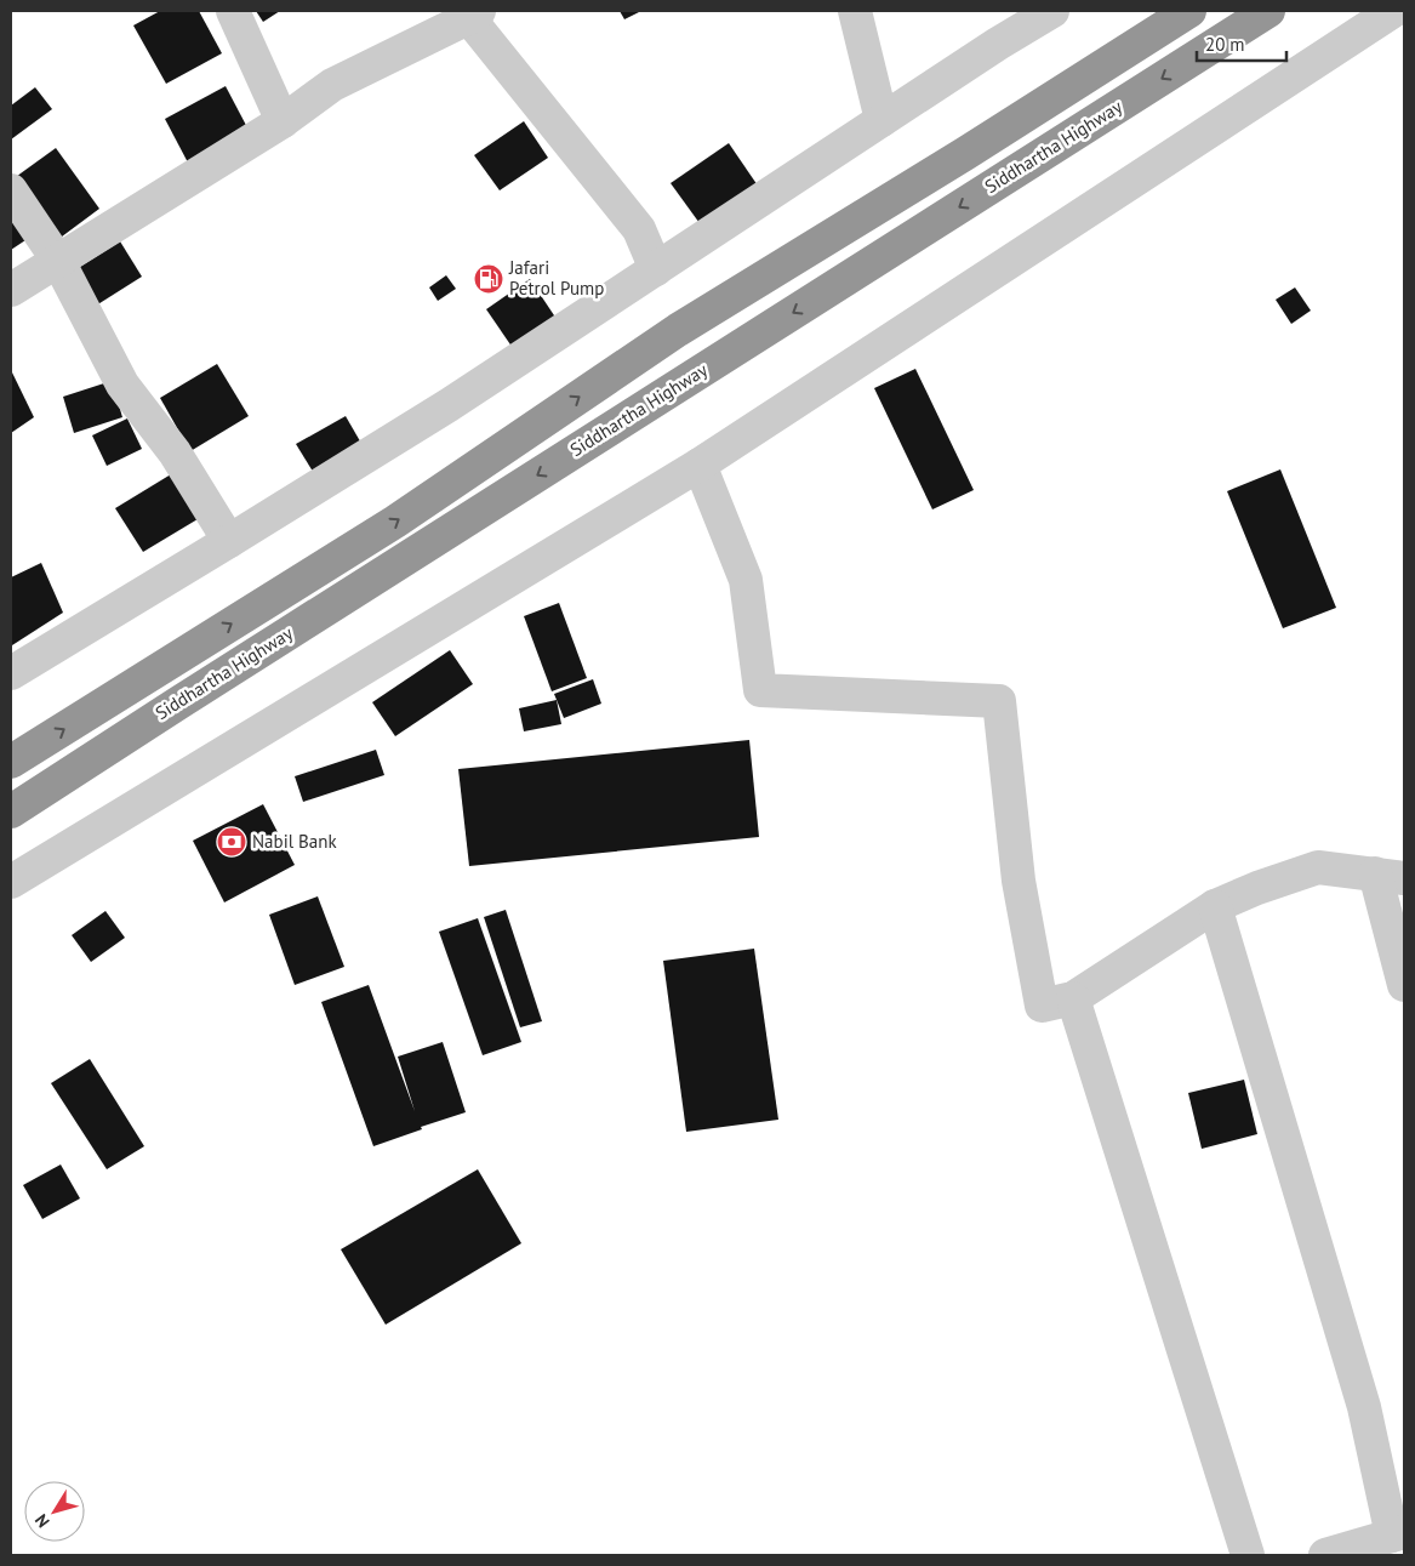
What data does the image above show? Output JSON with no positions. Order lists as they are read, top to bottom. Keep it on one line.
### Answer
{"streets":{"highway":["Siddhartha Highway"]},"places":{"fuel station":["Jafari Petrol Pump"],"bank":["Nabil Bank"]},"scale_bar":"20 m","north":"bottom left"}
